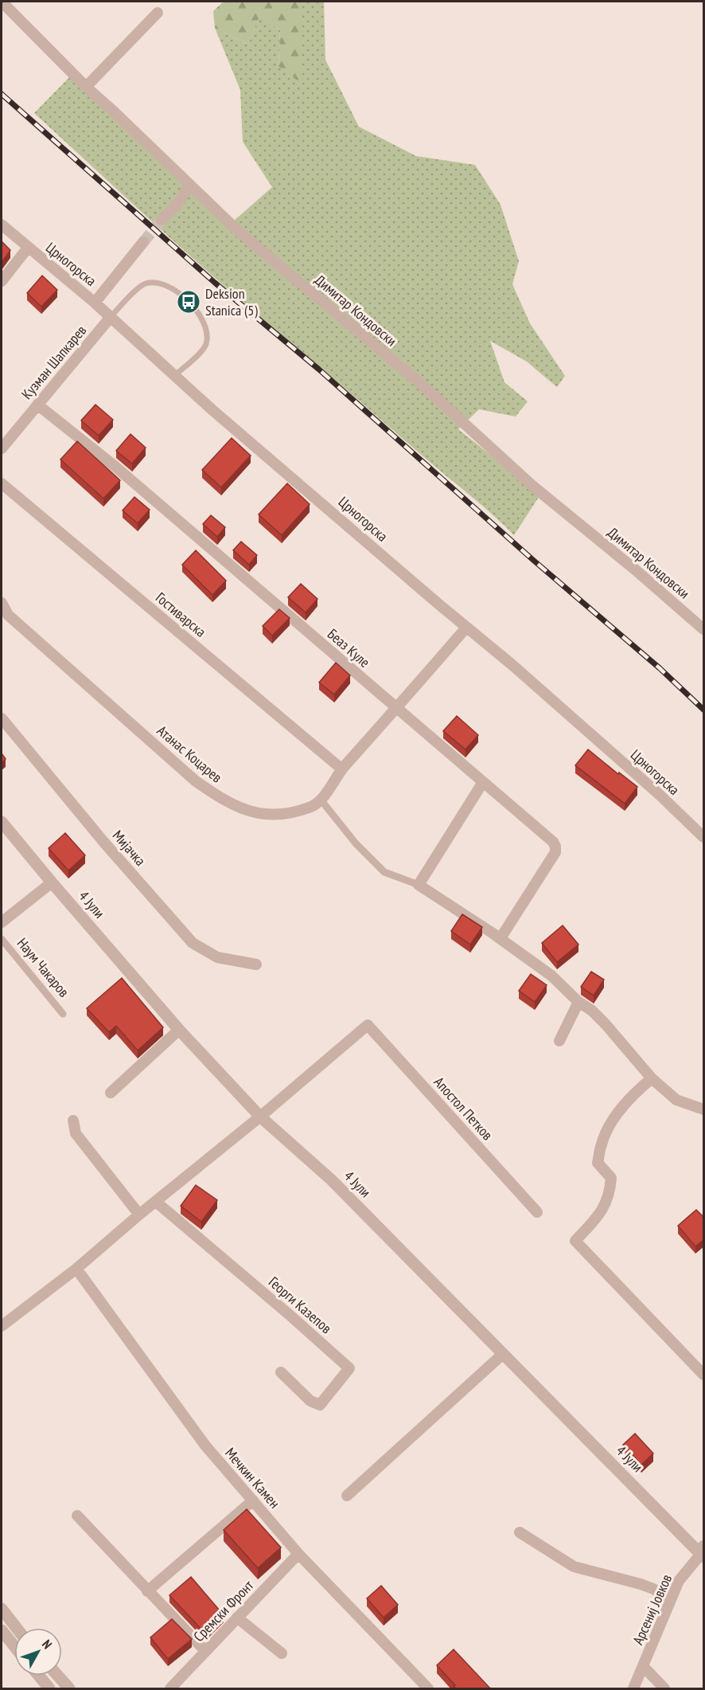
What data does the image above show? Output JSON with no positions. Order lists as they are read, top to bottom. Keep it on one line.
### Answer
{"streets":{"street":["Црногорска","Димитар Кондовски","Кузман Шапкарев","Гостиварска","Беаз Куле","Атанас Коцарев","Мијачка","4 Јули","Наум Чакаров","Апостол Петков","Георги Казепов","Мечкин Камен","Арсениј Јовков","Сремски Фронт"]},"crossings":[["Црногорска","Кузман Шапкарев"],["Црногорска","Атанас Коцарев"],["Кузман Шапкарев","Беаз Куле"],["Гостиварска","Атанас Коцарев"],["Беаз Куле","Атанас Коцарев"],["4 Јули","Апостол Петков"],["4 Јули","Арсениј Јовков"],["Мечкин Камен","Сремски Фронт"]],"places":{"bus stop":["Deksion Stanica (5)"]},"north":"top right"}
